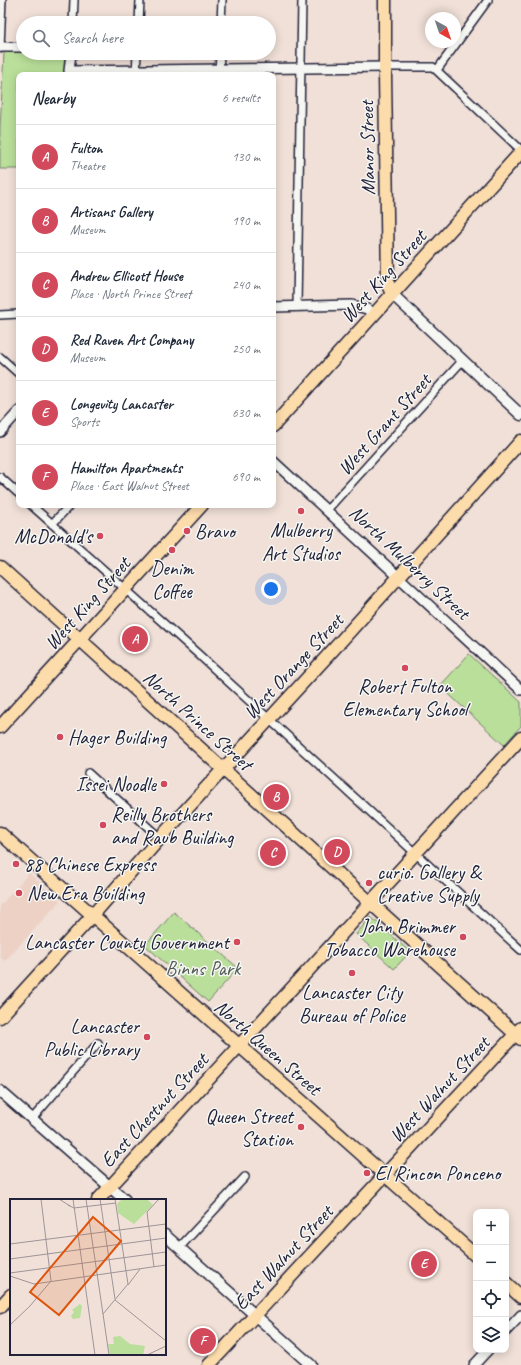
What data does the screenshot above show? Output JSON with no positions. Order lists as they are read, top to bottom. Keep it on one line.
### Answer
{"streets":{"main road":["Manor Street","West King Street","West Orange Street","North Prince Street","North Queen Street","West Walnut Street","East Chestnut Street","East Walnut Street"],"street":["West Grant Street","North Mulberry Street"]},"crossings":[["Manor Street","West King Street"],["West King Street","North Prince Street"],["West Grant Street","North Mulberry Street"],["North Mulberry Street","West Orange Street"],["West Orange Street","North Prince Street"],["West Orange Street","North Queen Street"],["North Prince Street","West Walnut Street"],["North Prince Street","East Chestnut Street"],["North Queen Street","West Walnut Street"],["North Queen Street","East Chestnut Street"],["North Queen Street","East Walnut Street"],["West Walnut Street","East Walnut Street"]],"parks":["Binns Park"],"places":["Mulberry Art Studios","Bravo","McDonald's","Denim Coffee","Robert Fulton Elementary School","Hager Building","Issei Noodle","Reilly Brothers and Raub Building","88 Chinese Express","curio. Gallery & Creative Supply","New Era Building","John Brimmer Tobacco Warehouse","Lancaster County Government","Lancaster City Bureau of Police","Lancaster Public Library","Queen Street Station","El Rincon Ponceno"],"north":"bottom right","page":{"search":"Search here","heading":["Nearby","6 results"],"list":[{"mark":"A","name":"Fulton","note":"Theatre","value":"130 m"},{"mark":"B","name":"Artisans Gallery","note":"Museum","value":"190 m"},{"mark":"C","name":"Andrew Ellicott House","note":"Place · North Prince Street","value":"240 m"},{"mark":"D","name":"Red Raven Art Company","note":"Museum","value":"250 m"},{"mark":"E","name":"Longevity Lancaster","note":"Sports","value":"630 m"},{"mark":"F","name":"Hamilton Apartments","note":"Place · East Walnut Street","value":"690 m"}],"pins":["A","B","D","C","E","F"],"map_buttons":["+","−"]}}
